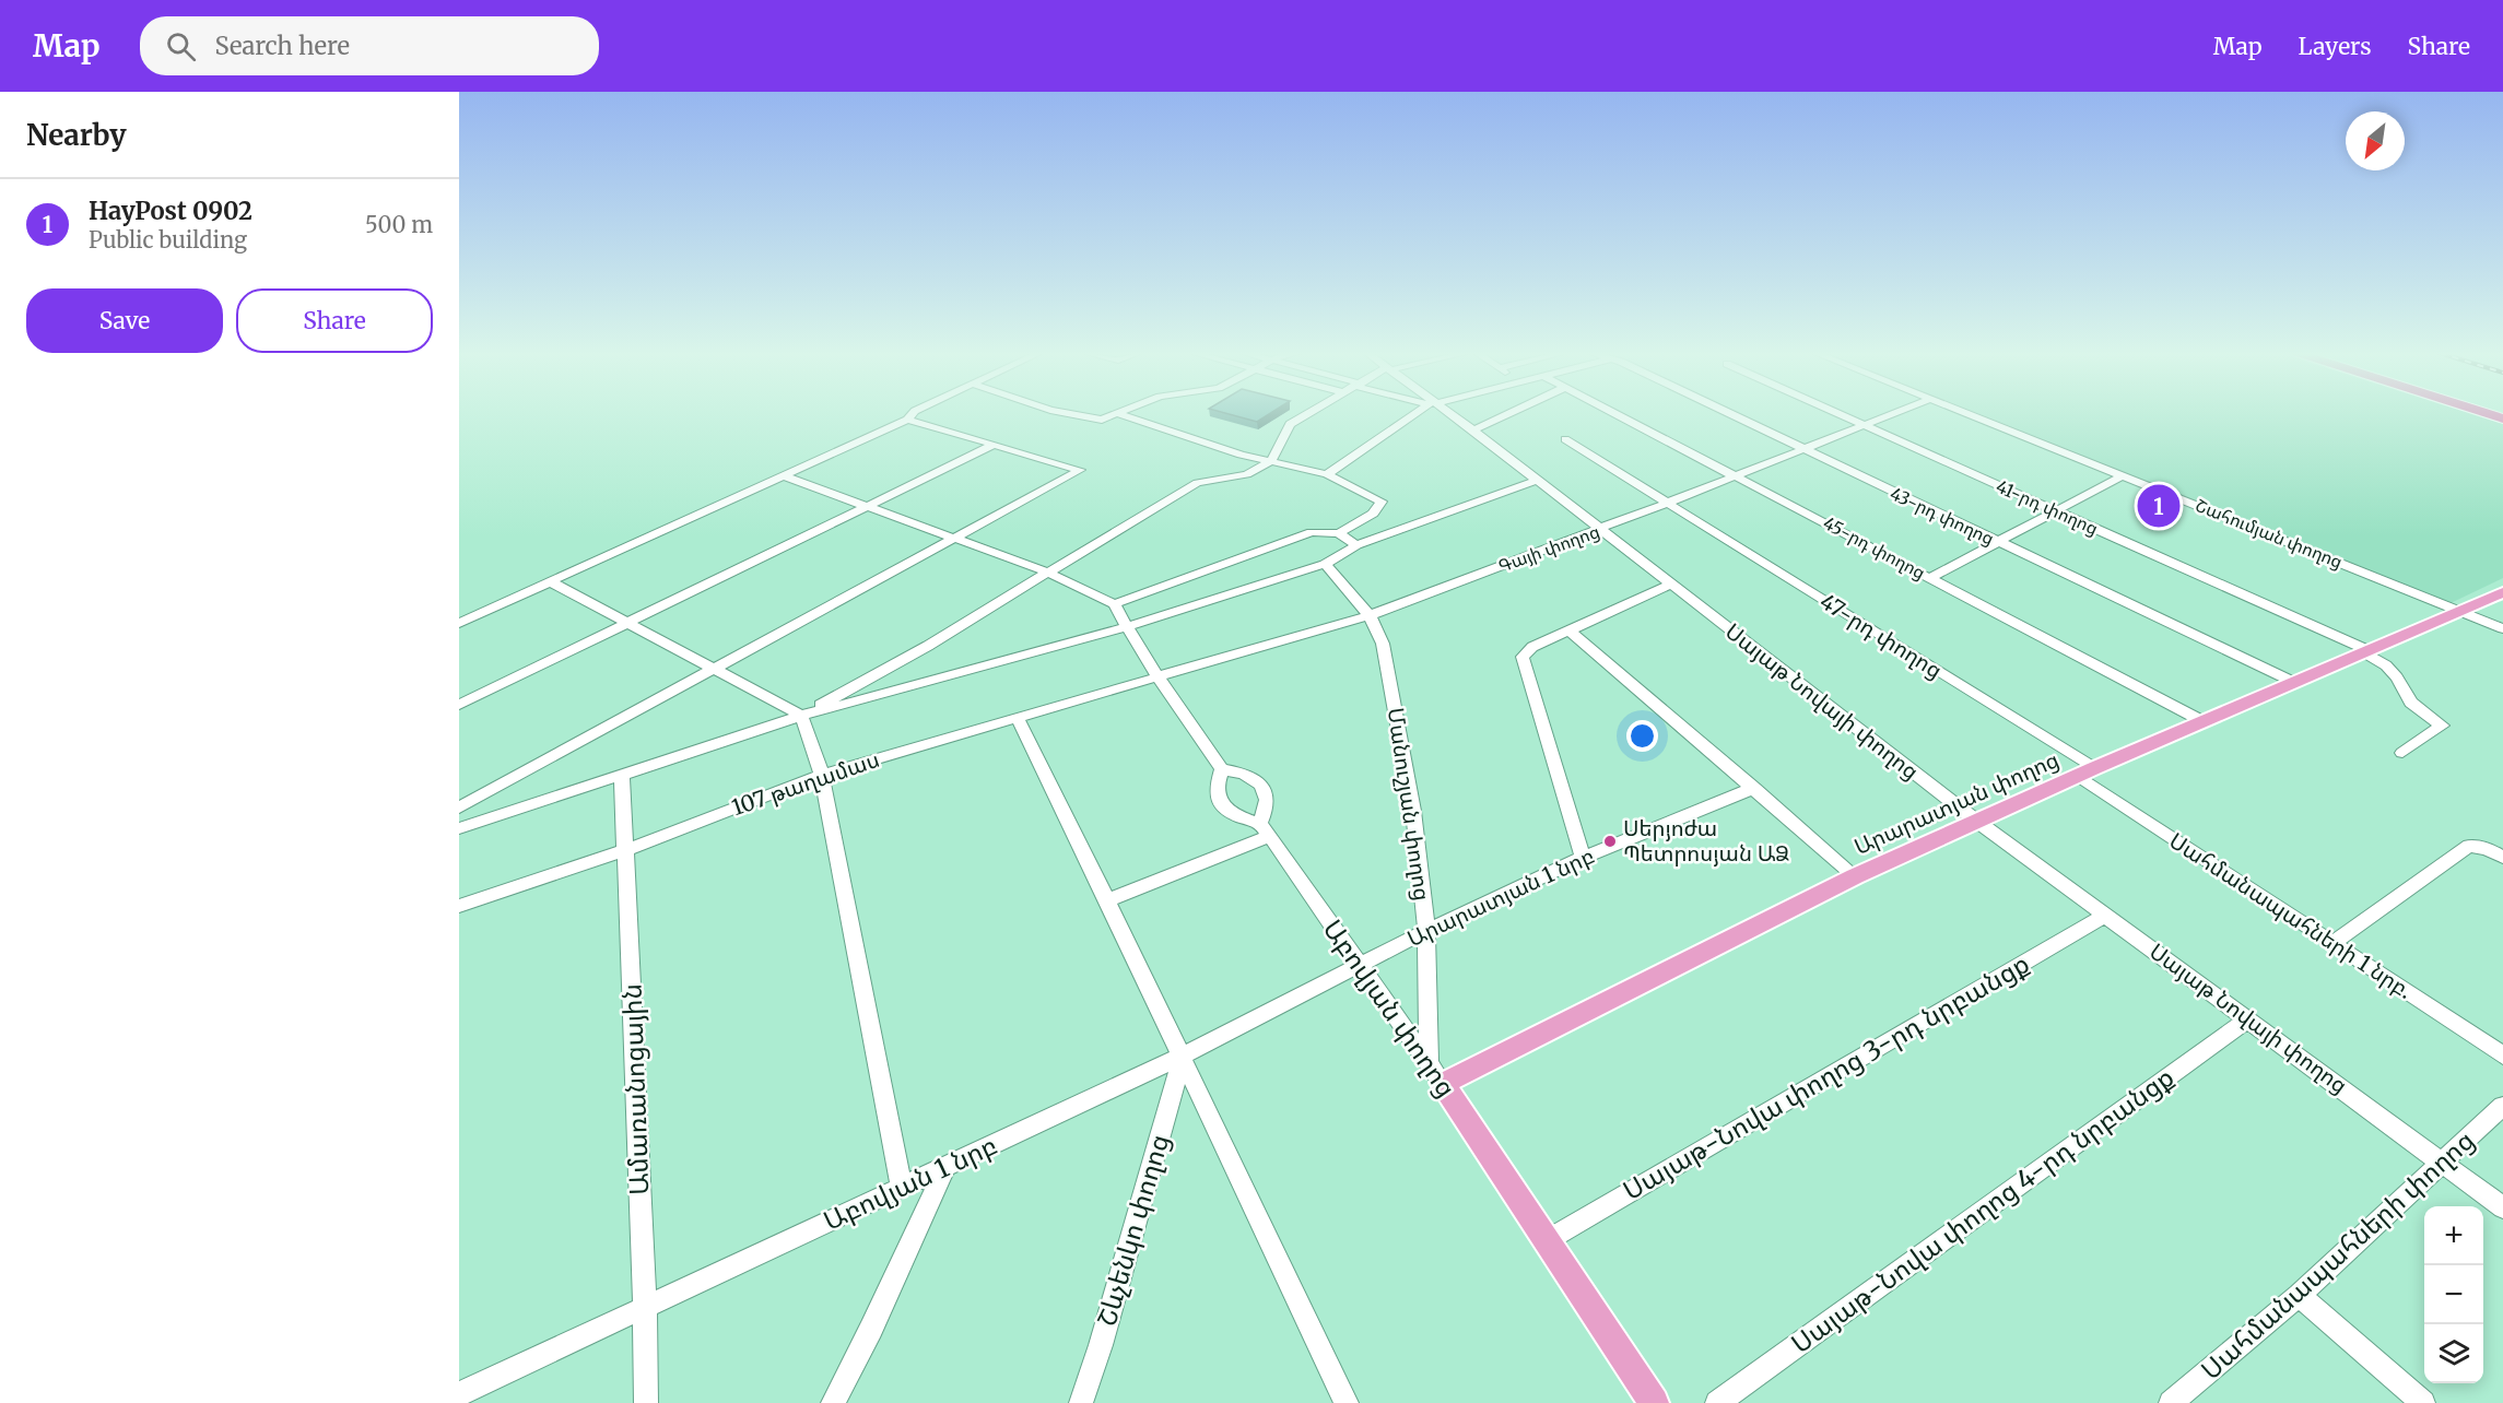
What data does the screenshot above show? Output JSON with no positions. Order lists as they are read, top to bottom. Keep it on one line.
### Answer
{"streets":{"main road":["Արարատյան փողոց","Աբովյան փողոց"],"street":["41-րդ փողոց","43-րդ փողոց","Շահումյան փողոց","45-րդ փողոց","Գայի փողոց","47-րդ փողոց","Սայաթ Նովայի փողոց","107 թաղամաս","Մանուշյան փողոց","Արարատյան 1 նրբ","Սահմանապահների 1 նրբ.","Սայաթ-Նովա փողոց 3-րդ նրբանցք","Ամառանոցային","Աբովյան 1 նրբ","Սայաթ-Նովա փողոց 4-րդ նրբանցք","Շևչենկո փողոց","Սահմանապահների փողոց"]},"crossings":[["41-րդ փողոց","Գայի փողոց"],["41-րդ փողոց","Արարատյան փողոց"],["43-րդ փողոց","Գայի փողոց"],["43-րդ փողոց","Արարատյան փողոց"],["Շահումյան փողոց","Արարատյան փողոց"],["45-րդ փողոց","Գայի փողոց"],["45-րդ փողոց","Արարատյան փողոց"],["Գայի փողոց","47-րդ փողոց"],["Գայի փողոց","Սայաթ Նովայի փողոց"],["Գայի փողոց","107 թաղամաս"],["Գայի փողոց","Մանուշյան փողոց"],["47-րդ փողոց","Արարատյան փողոց"],["47-րդ փողոց","Սահմանապահների 1 նրբ."],["Սայաթ Նովայի փողոց","Արարատյան փողոց"],["Սայաթ Նովայի փողոց","Սայաթ-Նովա փողոց 3-րդ նրբանցք"],["Սայաթ Նովայի փողոց","Սայաթ-Նովա փողոց 4-րդ նրբանցք"],["Սայաթ Նովայի փողոց","Սահմանապահների փողոց"],["107 թաղամաս","Ամառանոցային"],["Արարատյան փողոց","Մանուշյան փողոց"],["Արարատյան փողոց","Սահմանապահների 1 նրբ."],["Արարատյան փողոց","Աբովյան փողոց"],["Մանուշյան փողոց","Արարատյան 1 նրբ"],["Մանուշյան փողոց","Աբովյան փողոց"],["Արարատյան 1 նրբ","Աբովյան փողոց"],["Արարատյան 1 նրբ","Աբովյան 1 նրբ"],["Աբովյան փողոց","Սայաթ-Նովա փողոց 3-րդ նրբանցք"],["Աբովյան փողոց","Աբովյան 1 նրբ"],["Ամառանոցային","Աբովյան 1 նրբ"],["Աբովյան 1 նրբ","Շևչենկո փողոց"]],"places":["Սերյոժա Պետրոսյան ԱՁ"],"north":"bottom left","page":{"header":"Map","search":"Search here","nav":["Map","Layers","Share"],"heading":"Nearby","list":[{"mark":"1","name":"HayPost 0902","note":"Public building","value":"500 m"}],"buttons":["Save","Share"],"pins":"1","map_buttons":["+","−"]}}
